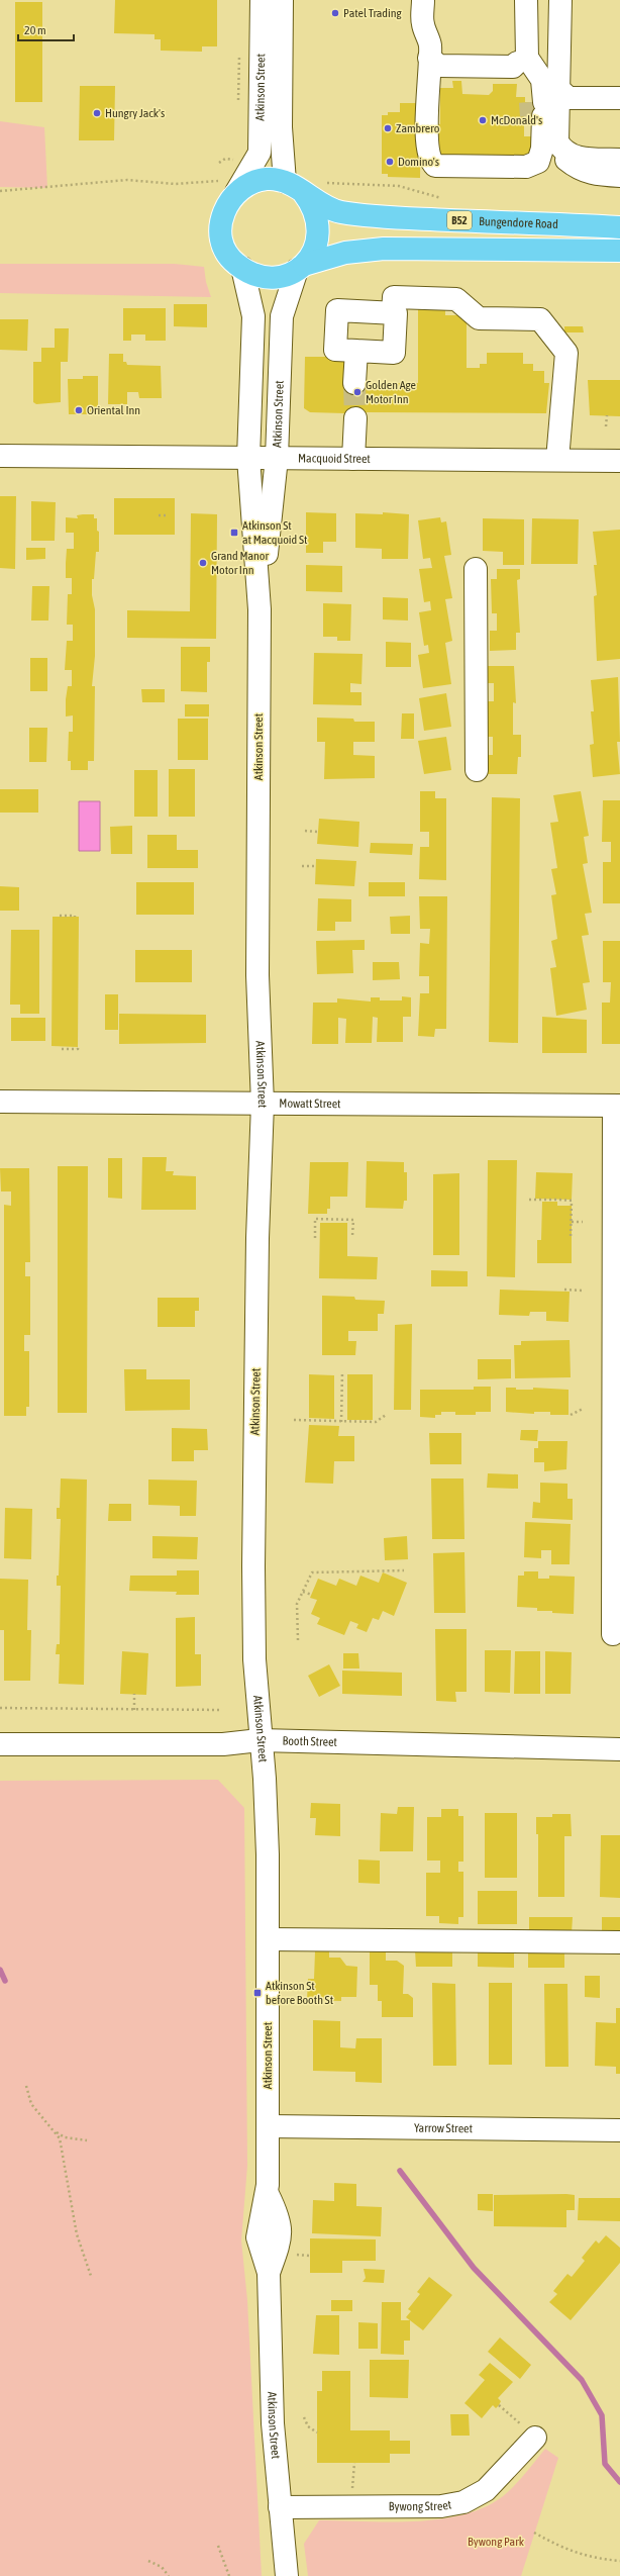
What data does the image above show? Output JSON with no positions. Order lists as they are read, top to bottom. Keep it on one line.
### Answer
{"streets":{"highway":["B52","Bungendore Road"],"street":["Atkinson Street","Macquoid Street","Mowatt Street","Booth Street","Yarrow Street","Bywong Street"]},"crossings":[["Atkinson Street","B52"],["Atkinson Street","Bungendore Road"],["Atkinson Street","Macquoid Street"],["Atkinson Street","Mowatt Street"],["Atkinson Street","Booth Street"],["Atkinson Street","Yarrow Street"],["Atkinson Street","Bywong Street"],["B52","Bungendore Road"]],"parks":["Bywong Park"],"places":{"other":["Patel Trading","Hungry Jack's","McDonald's","Zambrero","Domino's","Golden Age Motor Inn","Oriental Inn","Grand Manor Motor Inn"],"transit":["Atkinson St at Macquoid St","Atkinson St before Booth St"]},"scale_bar":"20 m"}
